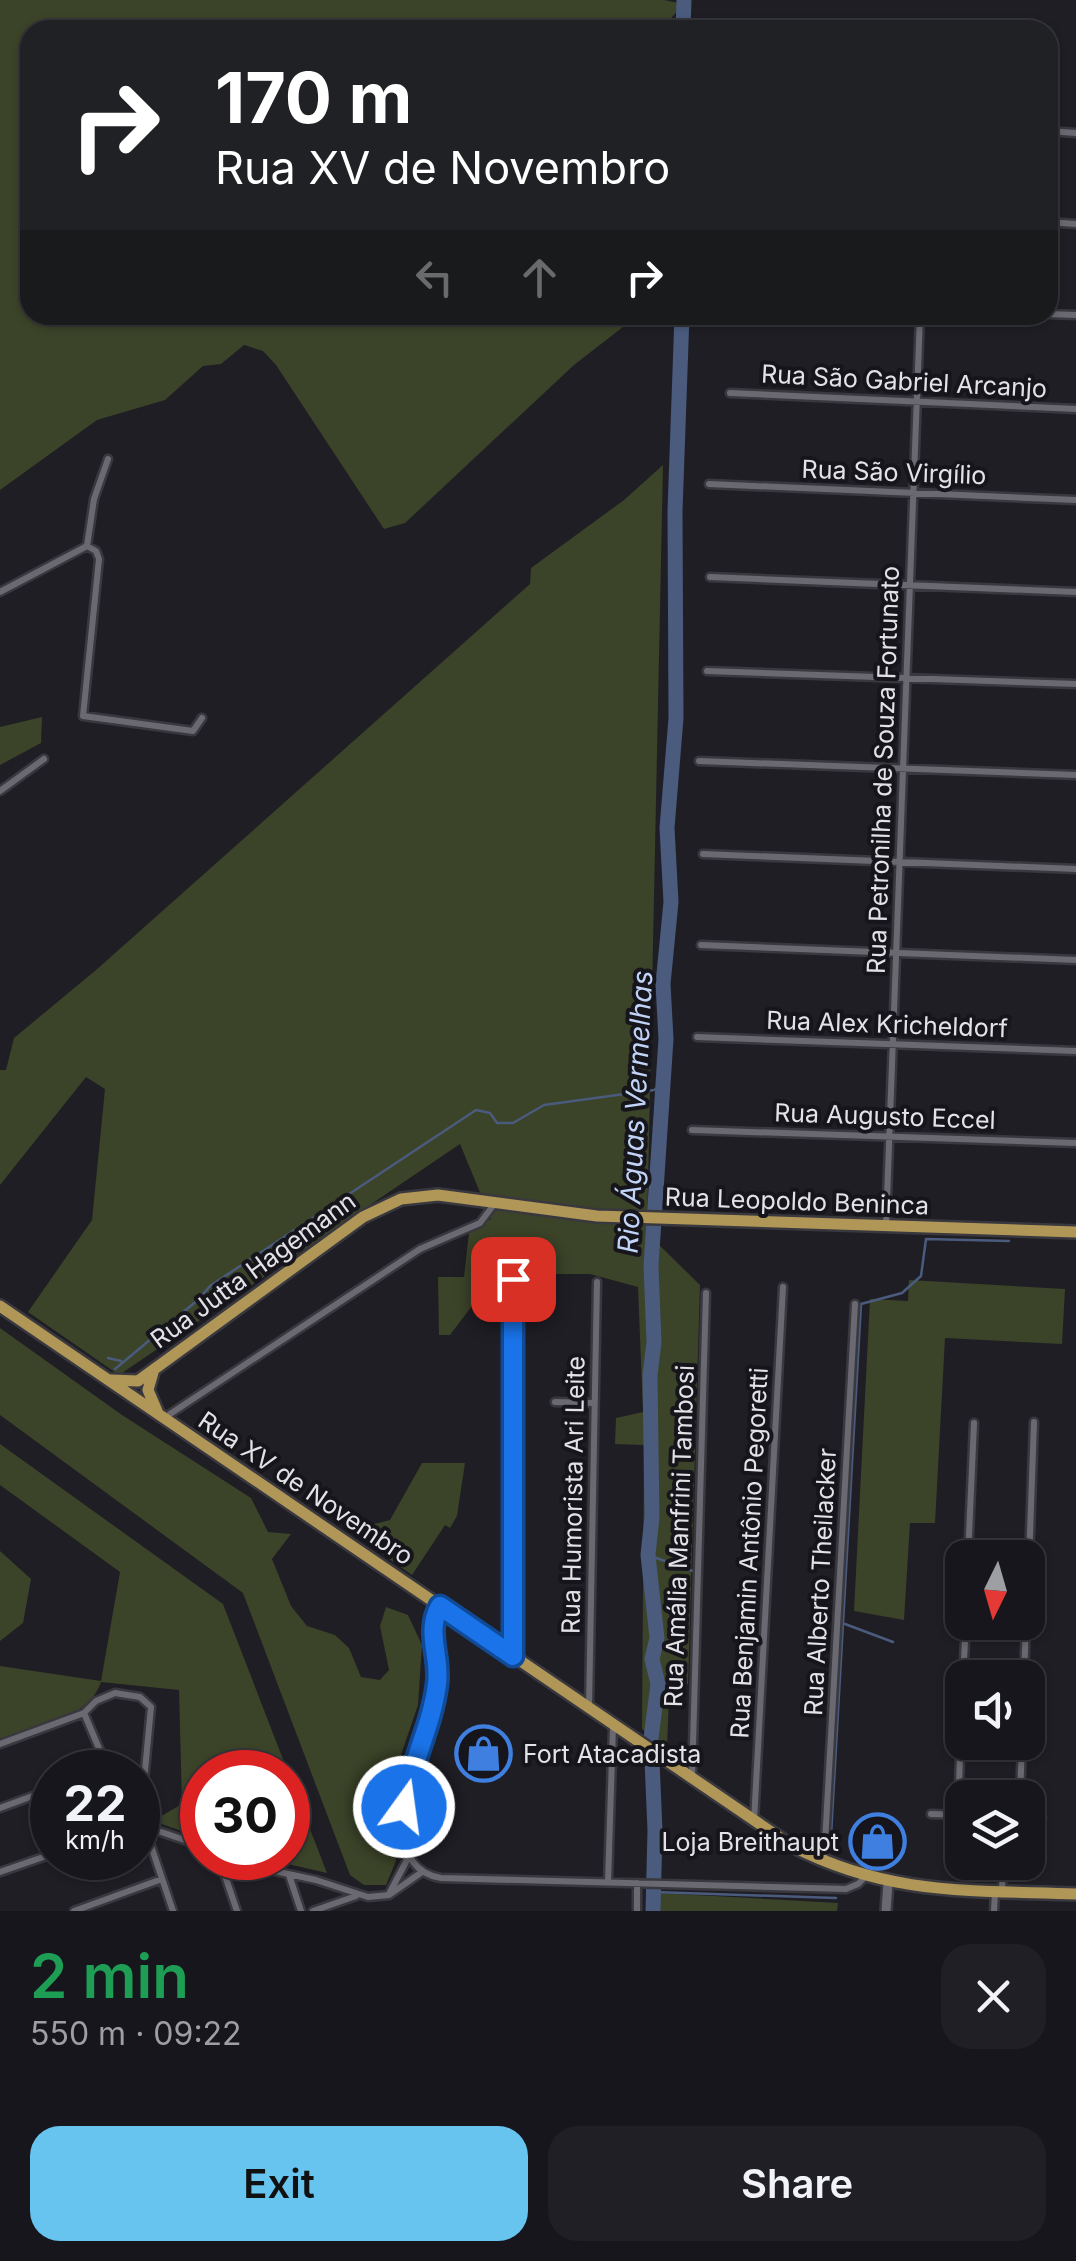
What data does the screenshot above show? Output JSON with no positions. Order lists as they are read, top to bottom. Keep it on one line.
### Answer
{"streets":{"main road":["Rua Leopoldo Beninca","Rua Jutta Hagemann","Rua XV de Novembro"],"street":["Rua São Gabriel Arcanjo","Rua São Virgílio","Rua Petronilha de Souza Fortunato","Rua Alex Kricheldorf","Rua Augusto Eccel","Rua Humorista Ari Leite","Rua Amália Manfrini Tambosi","Rua Benjamin Antônio Pegoretti","Rua Alberto Theilacker"]},"crossings":[["Rua São Gabriel Arcanjo","Rua Petronilha de Souza Fortunato"],["Rua São Virgílio","Rua Petronilha de Souza Fortunato"],["Rua Petronilha de Souza Fortunato","Rua Alex Kricheldorf"],["Rua Petronilha de Souza Fortunato","Rua Augusto Eccel"],["Rua Petronilha de Souza Fortunato","Rua Leopoldo Beninca"],["Rua Leopoldo Beninca","Rua Jutta Hagemann"],["Rua Jutta Hagemann","Rua XV de Novembro"],["Rua XV de Novembro","Rua Humorista Ari Leite"],["Rua XV de Novembro","Rua Amália Manfrini Tambosi"],["Rua XV de Novembro","Rua Benjamin Antônio Pegoretti"],["Rua XV de Novembro","Rua Alberto Theilacker"]],"water":["Rio Águas Vermelhas"],"places":{"shop":["Fort Atacadista","Loja Breithaupt"]},"north":"bottom","page":{"turn":["170 m","Rua XV de Novembro"],"speed":"22 km/h","limit":"30","heading":["2 min","550 m · 09:22"],"buttons":["Exit","Share"]}}
